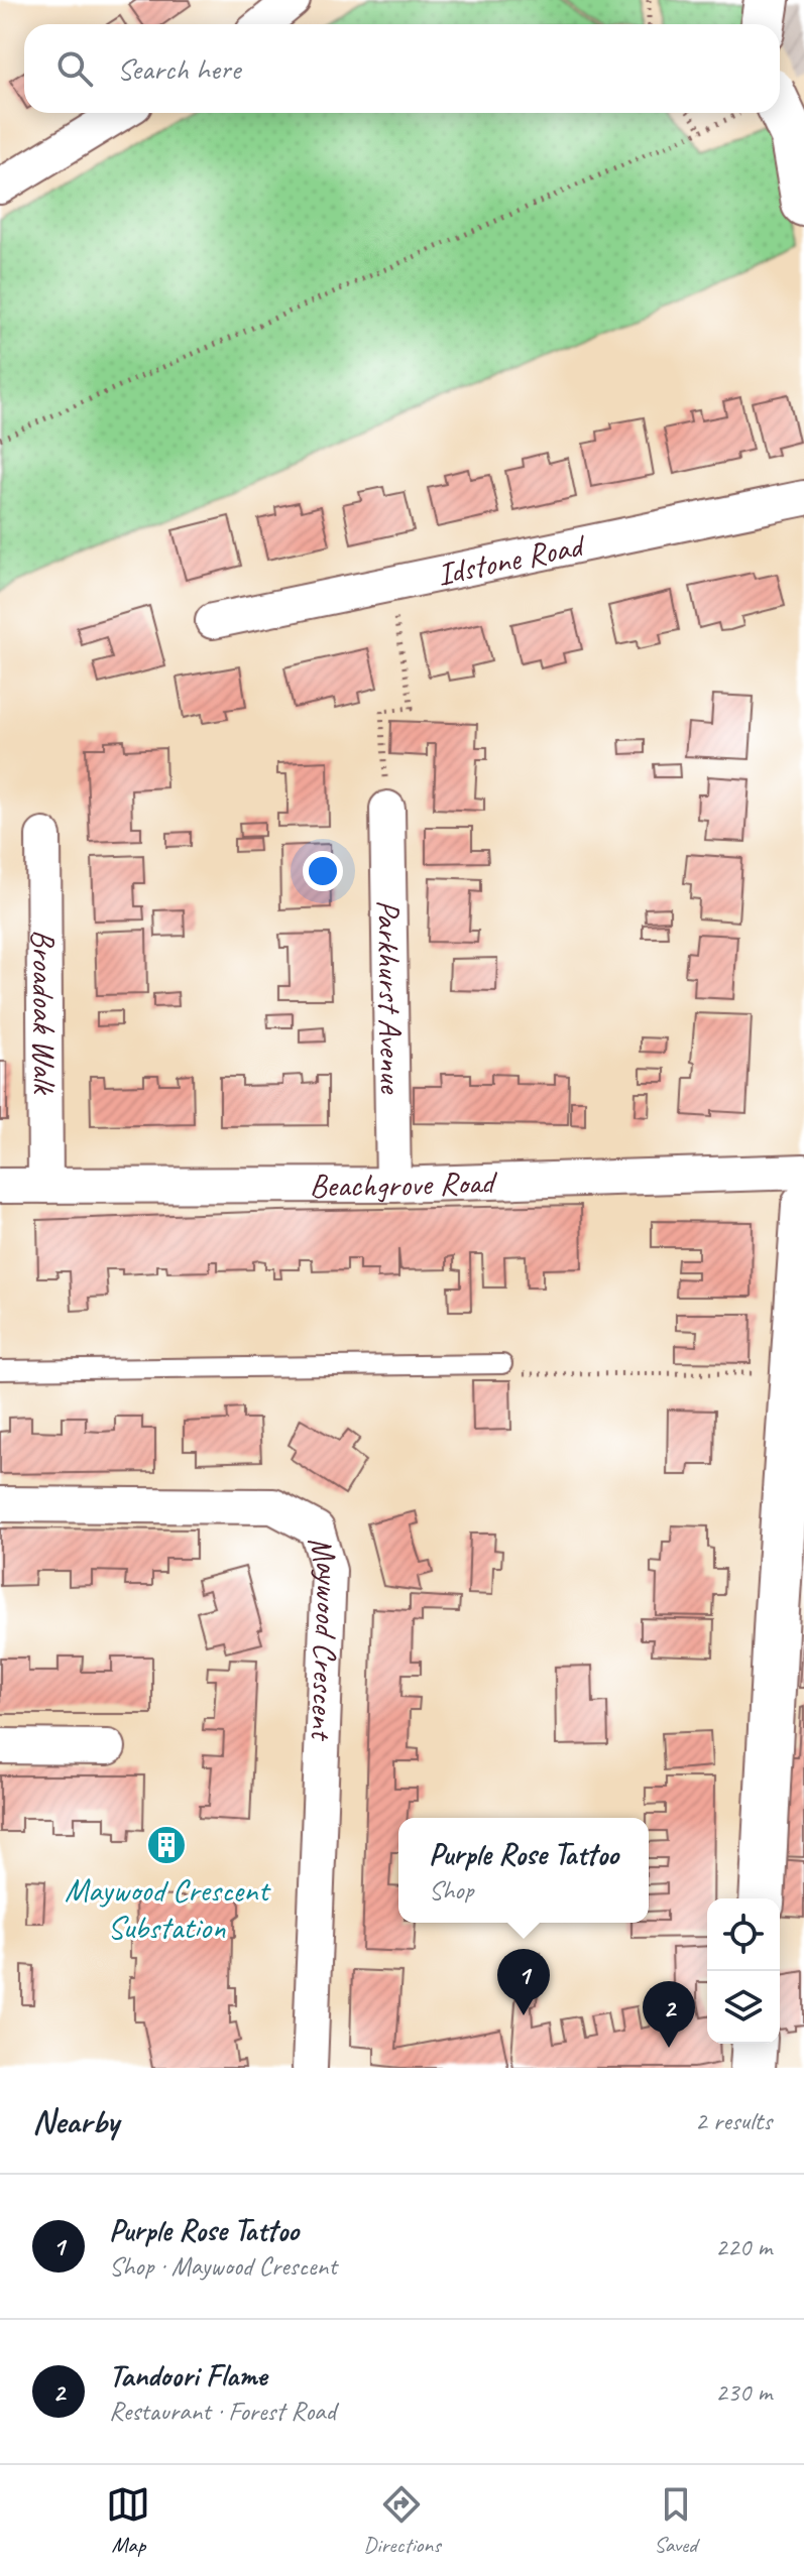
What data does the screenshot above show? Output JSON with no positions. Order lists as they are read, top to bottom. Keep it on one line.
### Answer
{"streets":{"street":["Idstone Road","Parkhurst Avenue","Broadoak Walk","Beachgrove Road","Maywood Crescent"]},"crossings":[["Parkhurst Avenue","Beachgrove Road"],["Broadoak Walk","Beachgrove Road"]],"places":{"building":["Maywood Crescent Substation"]},"page":{"search":"Search here","popup":["Purple Rose Tattoo","Shop"],"pins":["1","2"],"heading":["Nearby","2 results"],"list":[{"mark":"1","name":"Purple Rose Tattoo","note":"Shop · Maywood Crescent","value":"220 m"},{"mark":"2","name":"Tandoori Flame","note":"Restaurant · Forest Road","value":"230 m"}],"nav":["Map","Directions","Saved"]}}
